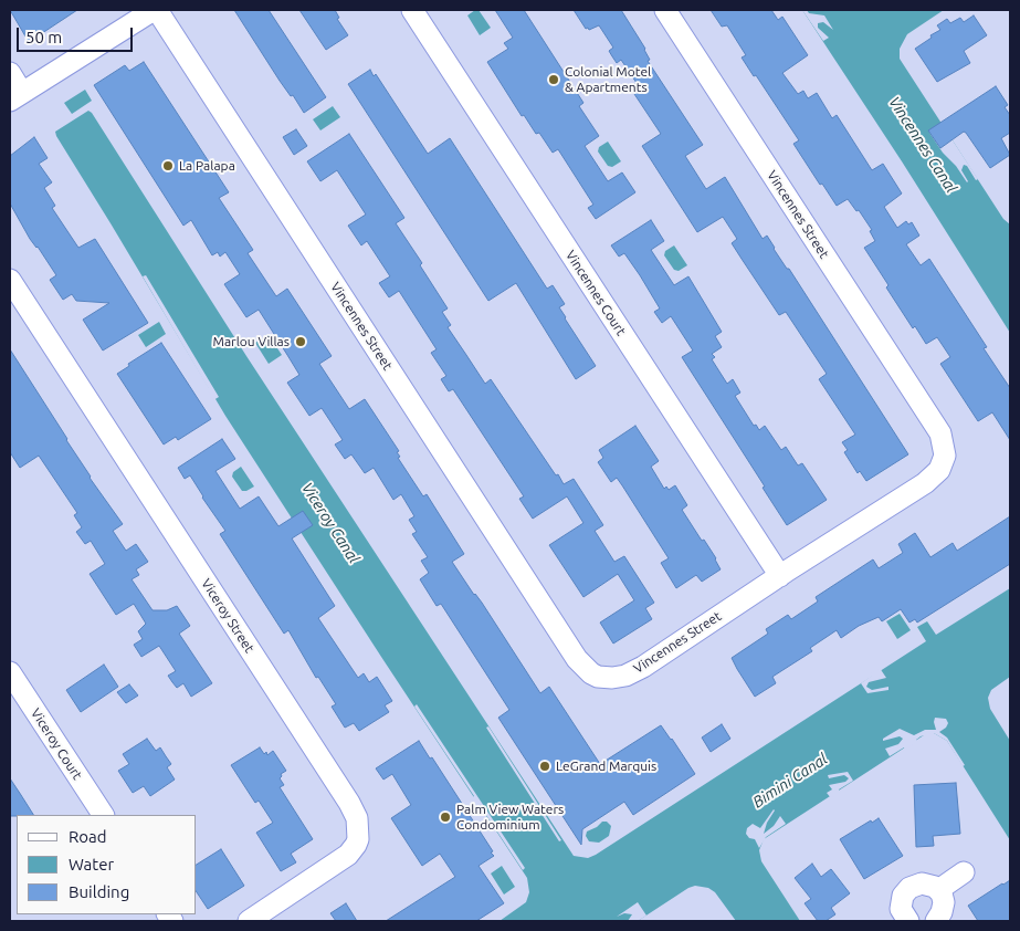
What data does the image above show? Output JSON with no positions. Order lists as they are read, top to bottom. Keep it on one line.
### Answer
{"streets":{"street":["Vincennes Street","Vincennes Court","Viceroy Street","Viceroy Court"]},"crossings":[["Vincennes Street","Vincennes Court"]],"water":["Vincennes Canal","Viceroy Canal","Bimini Canal"],"places":["Colonial Motel & Apartments","La Palapa","Marlou Villas","LeGrand Marquis","Palm View Waters Condominium"],"legend":["Road","Water","Building"],"scale_bar":"50 m"}
